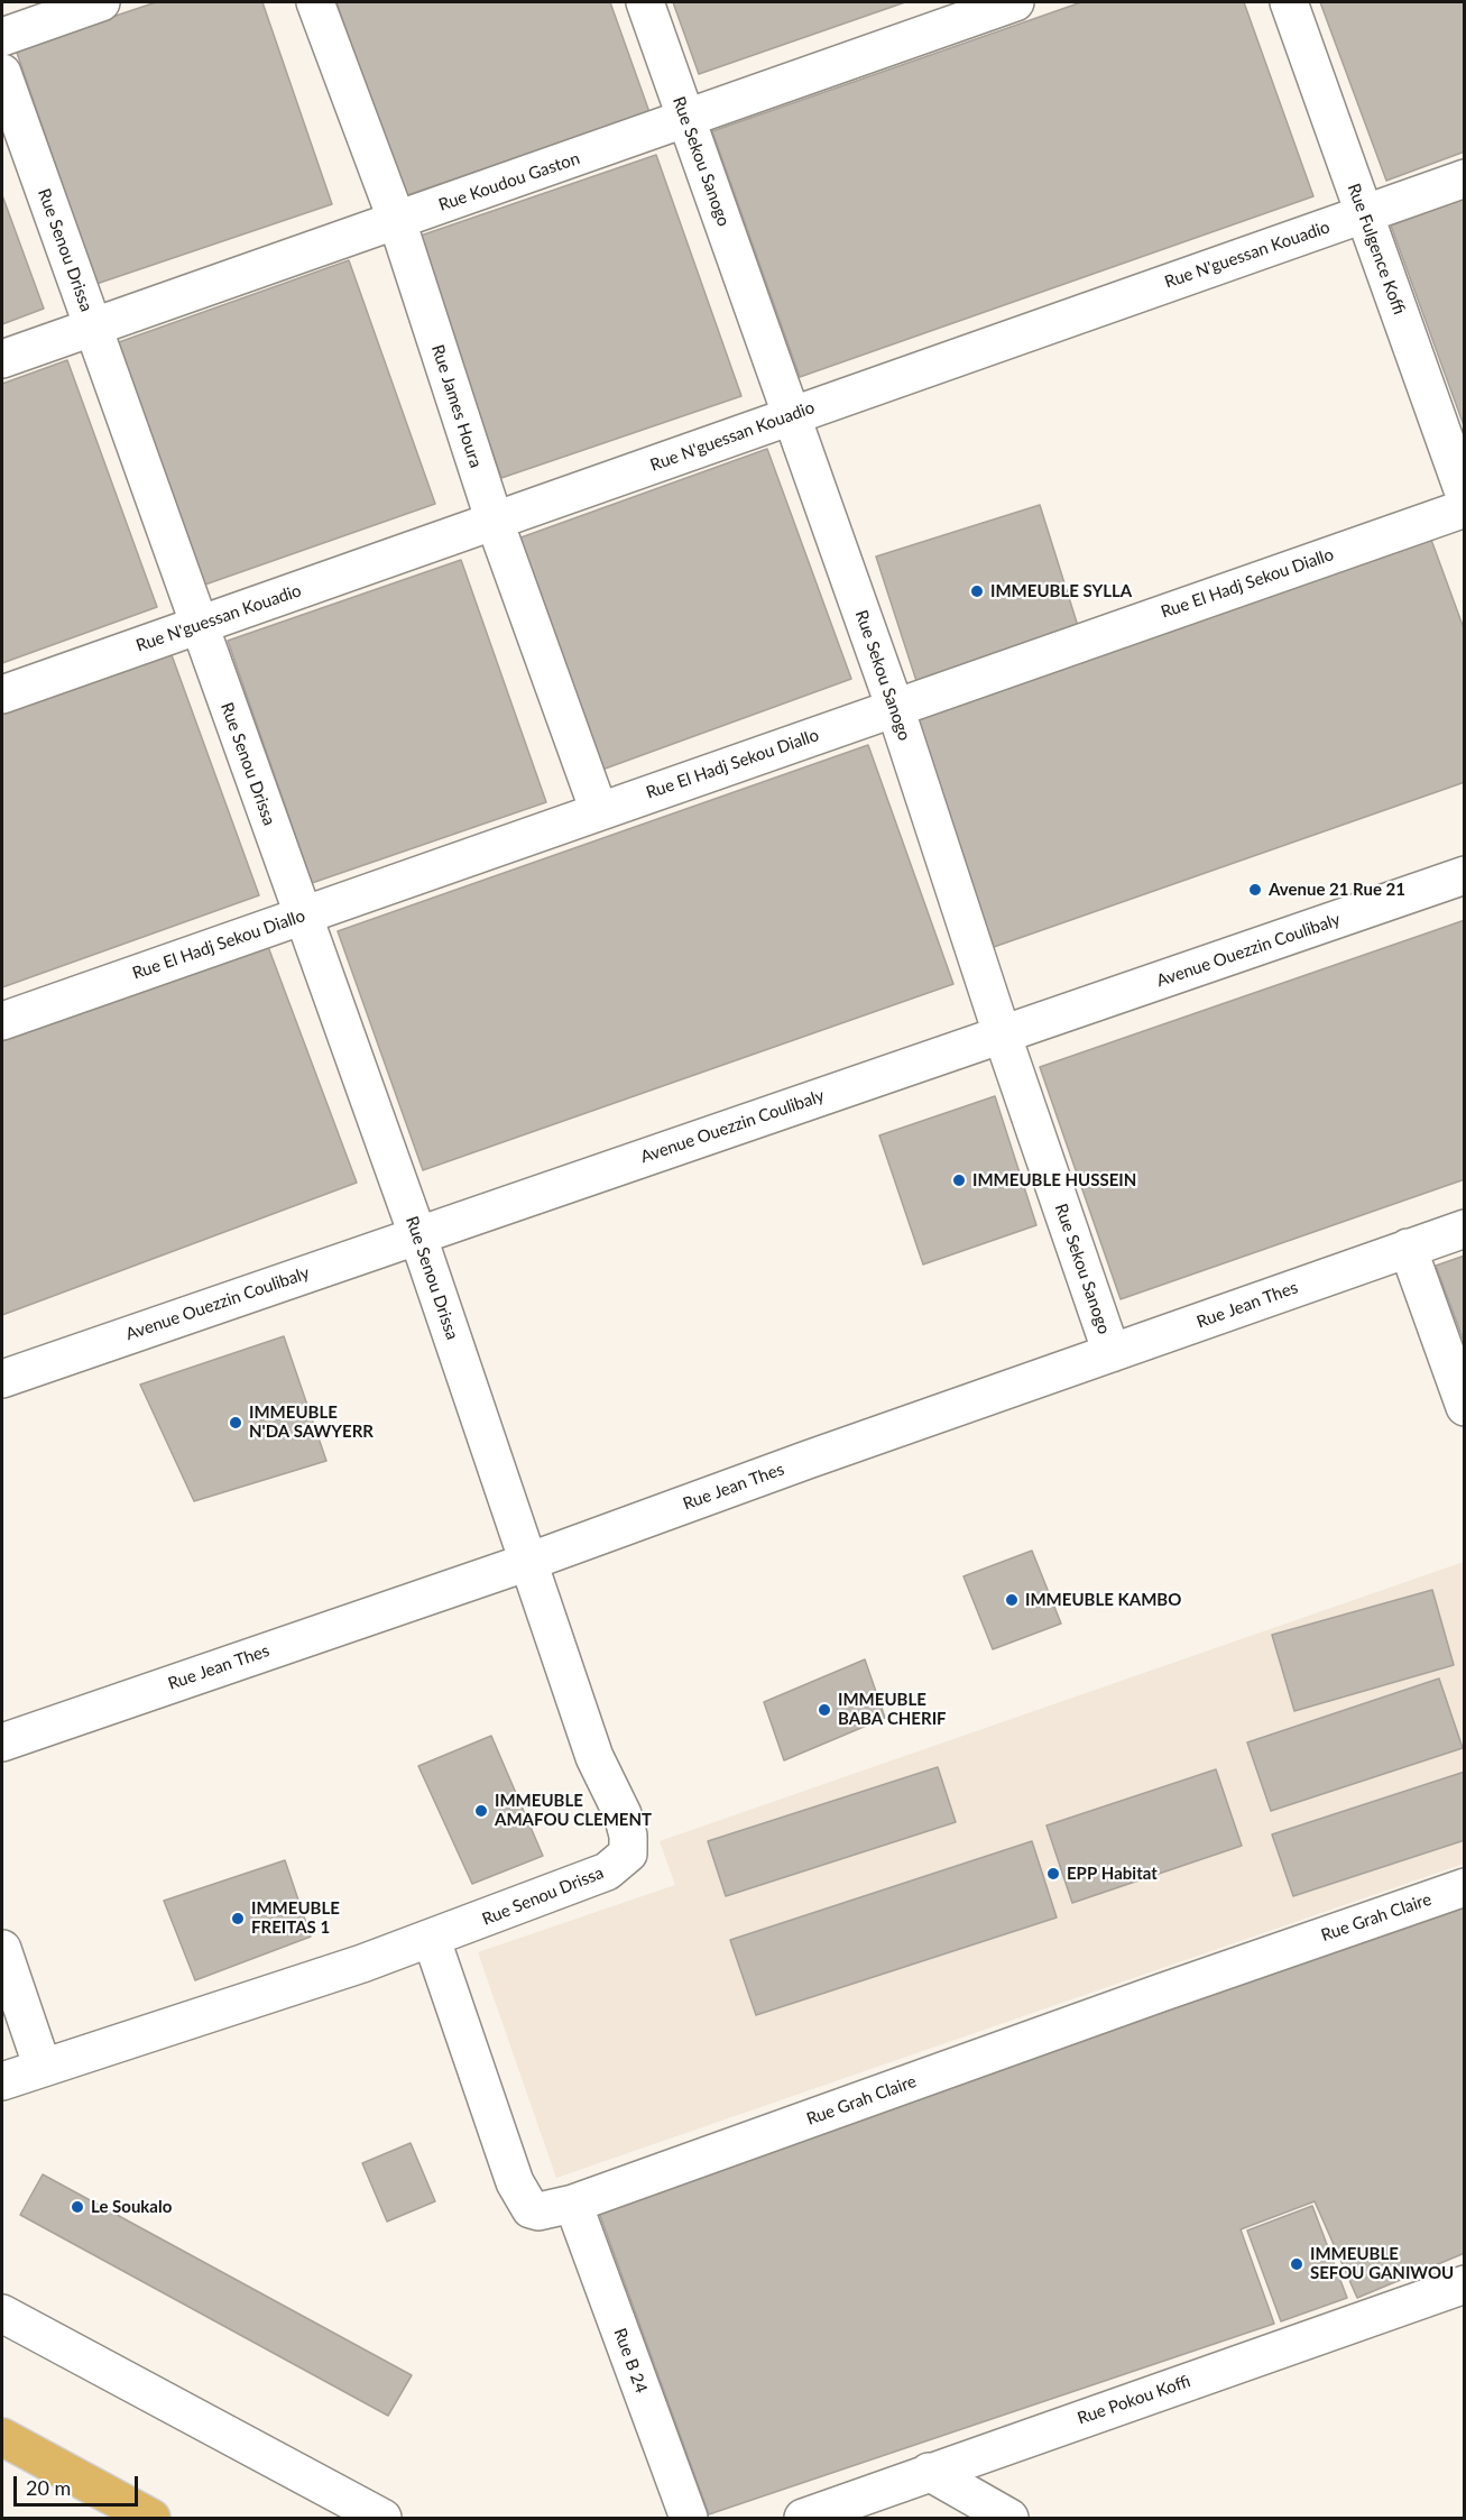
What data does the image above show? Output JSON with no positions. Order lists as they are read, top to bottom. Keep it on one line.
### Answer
{"streets":{"street":["Rue Sekou Sanogo","Rue Koudou Gaston","Rue Fulgence Koffi","Rue Senou Drissa","Rue N'guessan Kouadio","Rue James Houra","Rue El Hadj Sekou Diallo","Avenue Ouezzin Coulibaly","Rue Jean Thes","Rue Grah Claire","Rue B 24","Rue Pokou Koffi"]},"crossings":[["Rue Sekou Sanogo","Rue Koudou Gaston"],["Rue Sekou Sanogo","Rue N'guessan Kouadio"],["Rue Sekou Sanogo","Rue El Hadj Sekou Diallo"],["Rue Sekou Sanogo","Avenue Ouezzin Coulibaly"],["Rue Sekou Sanogo","Rue Jean Thes"],["Rue Koudou Gaston","Rue Senou Drissa"],["Rue Koudou Gaston","Rue James Houra"],["Rue Fulgence Koffi","Rue N'guessan Kouadio"],["Rue Senou Drissa","Rue N'guessan Kouadio"],["Rue Senou Drissa","Rue El Hadj Sekou Diallo"],["Rue Senou Drissa","Avenue Ouezzin Coulibaly"],["Rue Senou Drissa","Rue Jean Thes"],["Rue Senou Drissa","Rue Grah Claire"],["Rue N'guessan Kouadio","Rue James Houra"],["Rue James Houra","Rue El Hadj Sekou Diallo"],["Rue Grah Claire","Rue B 24"]],"places":["IMMEUBLE SYLLA","Avenue 21 Rue 21","IMMEUBLE HUSSEIN","IMMEUBLE N'DA SAWYERR","IMMEUBLE KAMBO","IMMEUBLE BABA CHERIF","IMMEUBLE AMAFOU CLEMENT","EPP Habitat","IMMEUBLE FREITAS 1","Le Soukalo","IMMEUBLE SEFOU GANIWOU"],"scale_bar":"20 m"}
